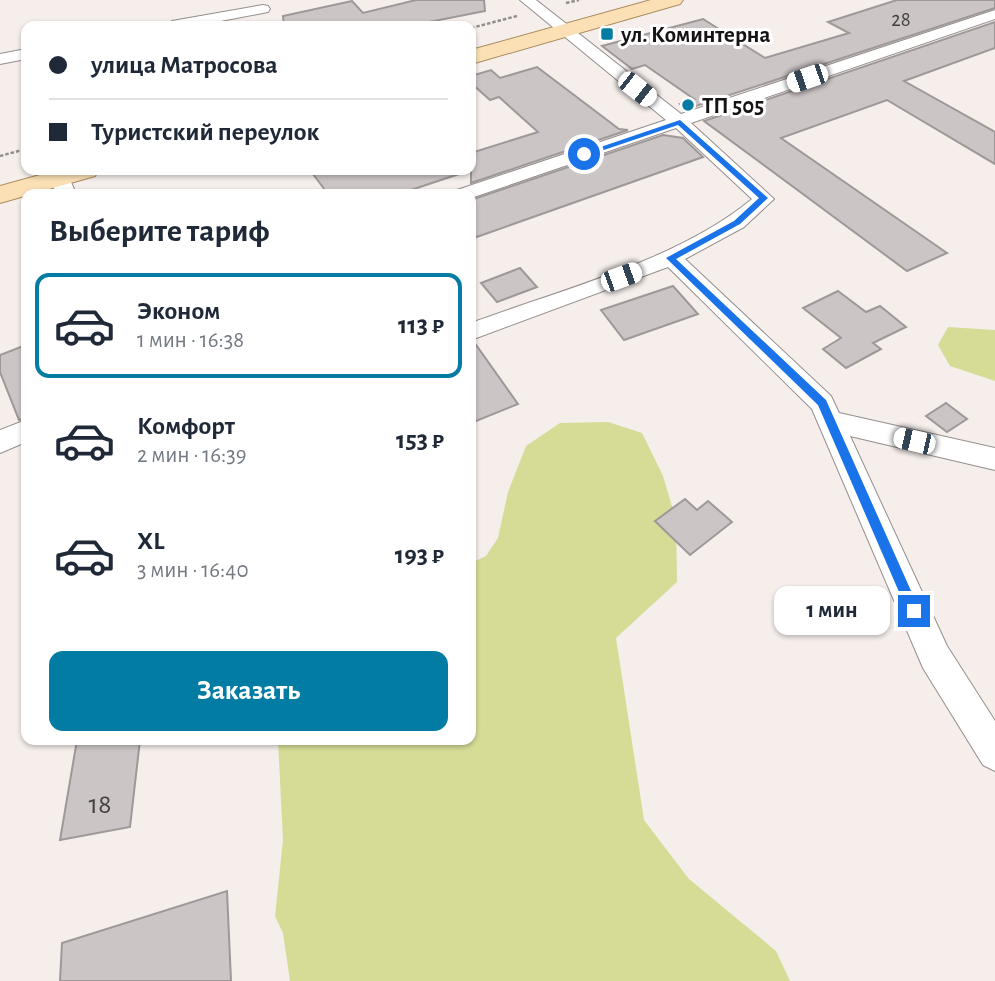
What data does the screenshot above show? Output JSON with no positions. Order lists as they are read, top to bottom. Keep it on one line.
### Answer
{"places":{"transit":["ул. Коминтерна"],"other":["ТП 505"]},"house_numbers":["28","18"],"page":{"banner":["улица Матросова","Туристский переулок"],"heading":"Выберите тариф","list":[{"name":"Эконом","note":"1 мин · 16:38","value":"113 ₽"},{"name":"Комфорт","note":"2 мин · 16:39","value":"153 ₽"},{"name":"XL","note":"3 мин · 16:40","value":"193 ₽"}],"bubble":"1 мин","buttons":"Заказать"}}
